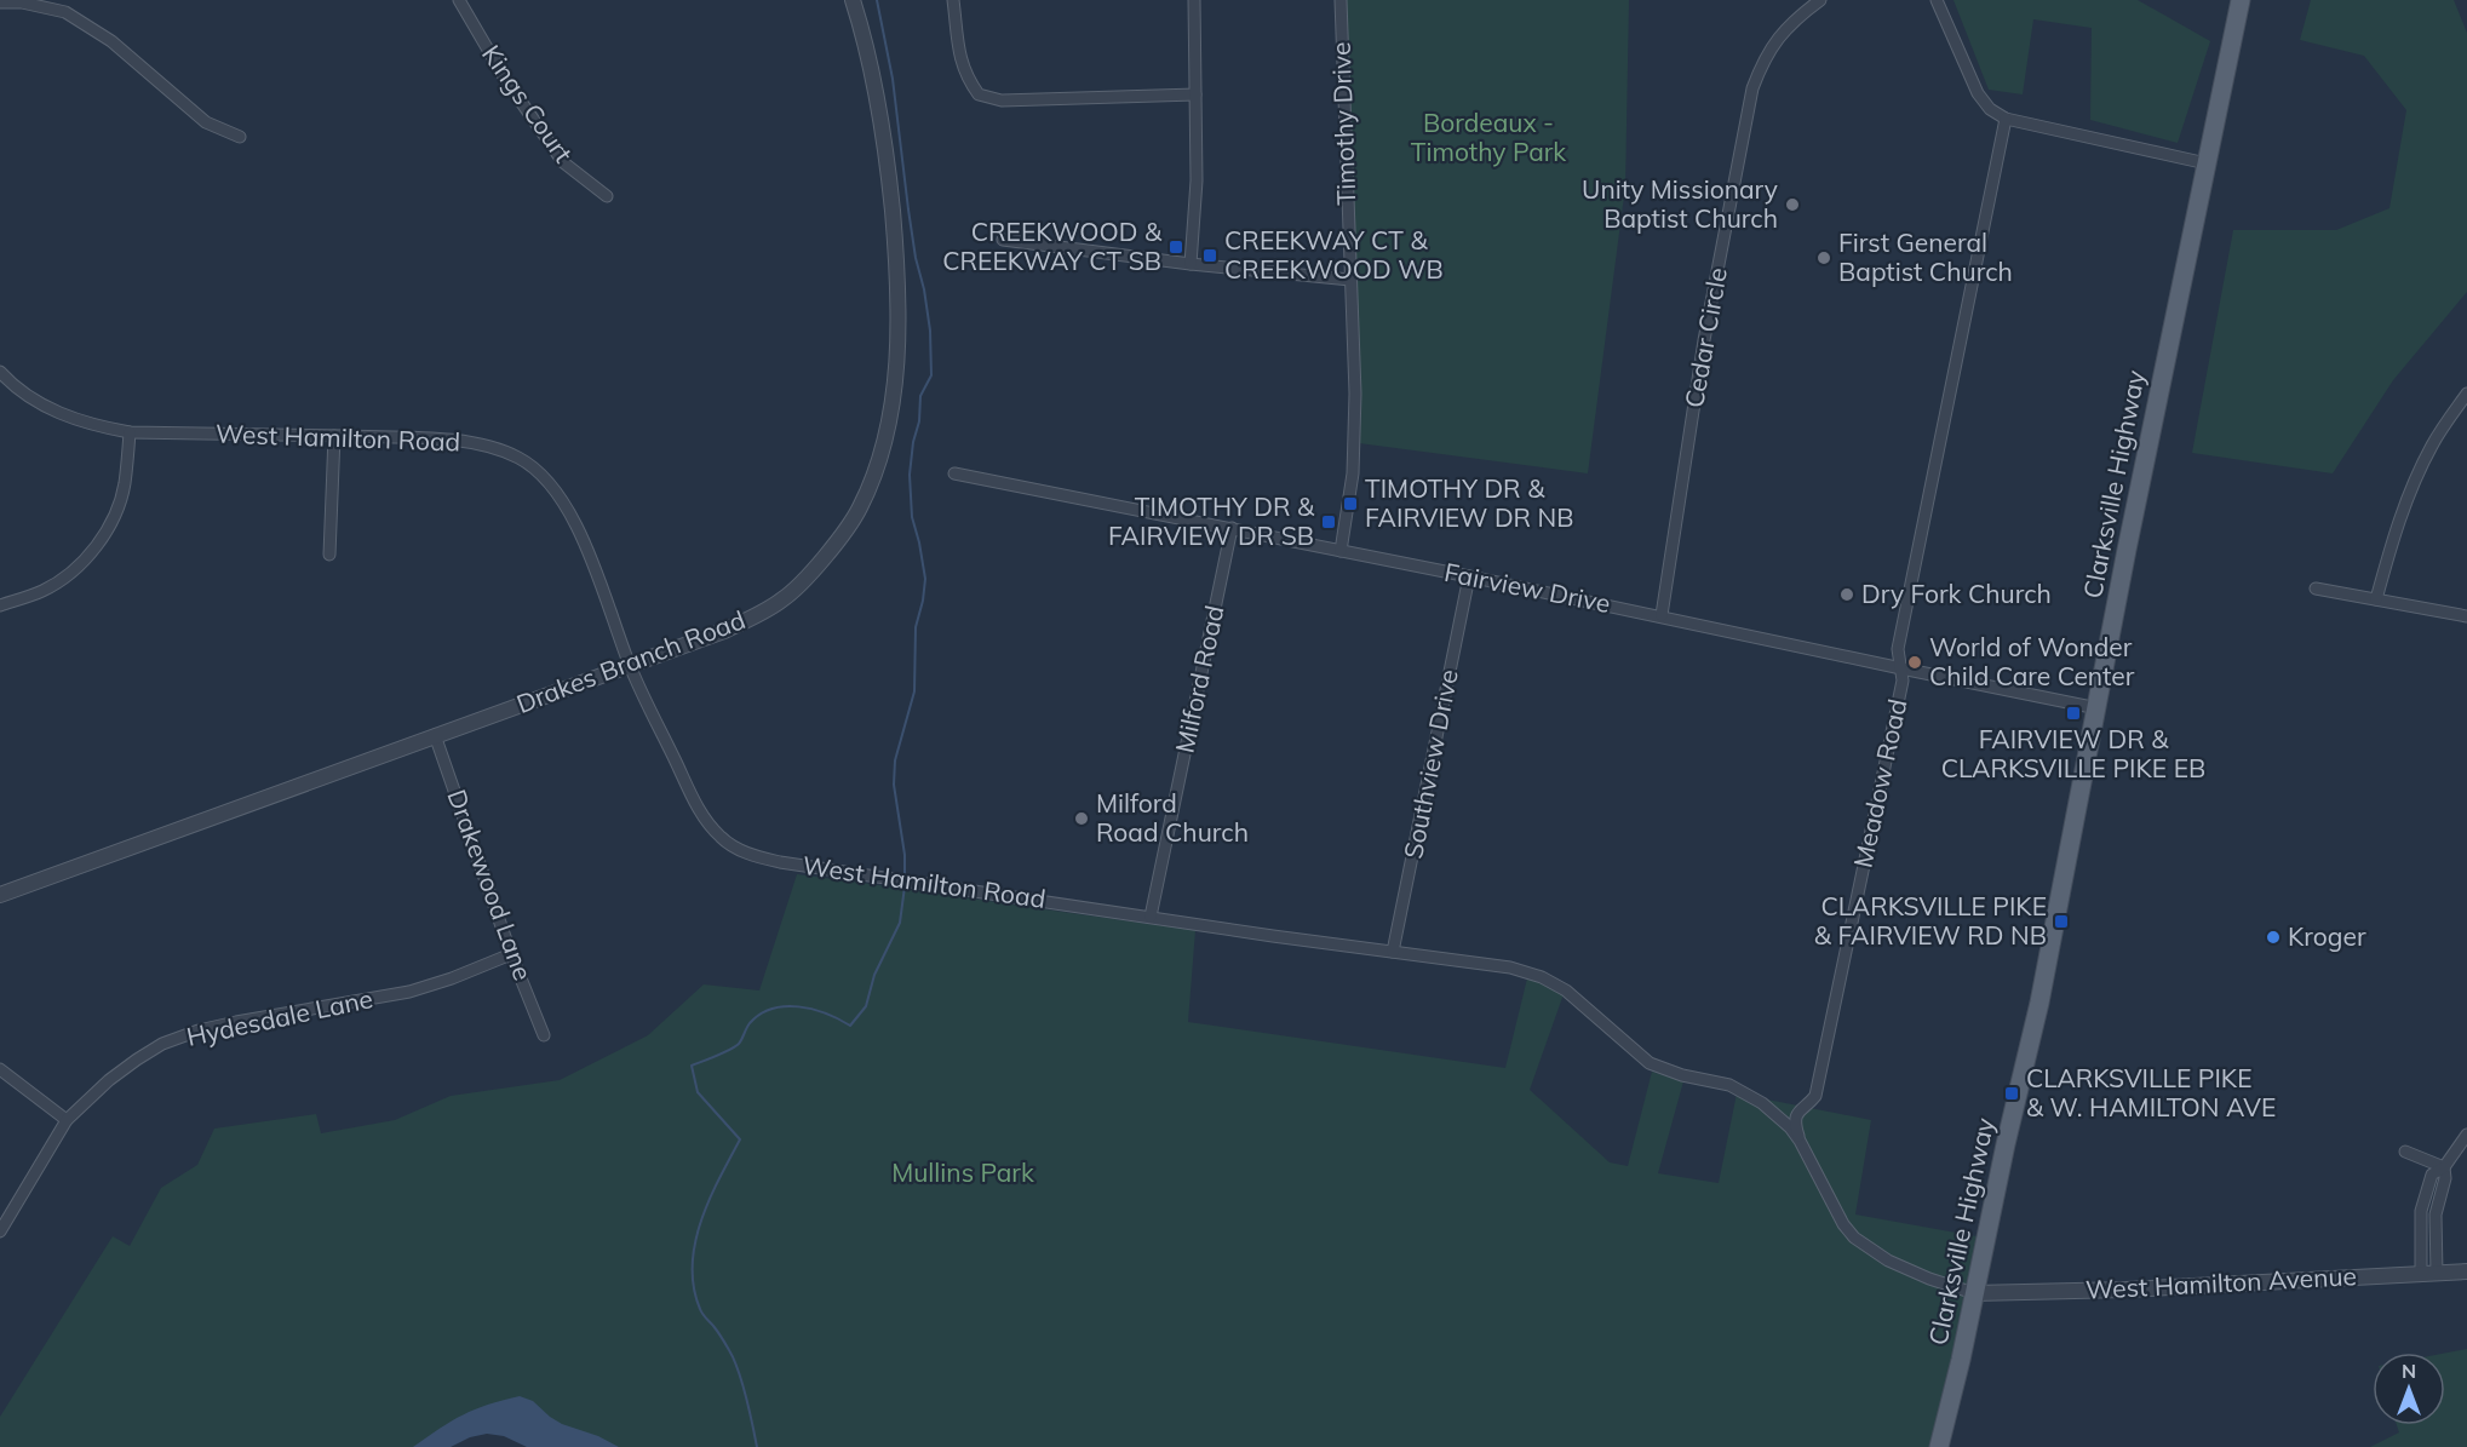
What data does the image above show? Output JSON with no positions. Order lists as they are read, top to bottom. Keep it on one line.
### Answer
{"streets":{"main road":["Clarksville Highway"],"street":["Kings Court","Timothy Drive","Cedar Circle","West Hamilton Road","Fairview Drive","Drakes Branch Road","Milford Road","Southview Drive","Meadow Road","Drakewood Lane","Hydesdale Lane","West Hamilton Avenue"]},"crossings":[["Timothy Drive","Fairview Drive"],["Cedar Circle","Fairview Drive"],["West Hamilton Road","Clarksville Highway"],["West Hamilton Road","Drakes Branch Road"],["West Hamilton Road","Milford Road"],["West Hamilton Road","Southview Drive"],["West Hamilton Road","Meadow Road"],["West Hamilton Road","West Hamilton Avenue"],["Clarksville Highway","Fairview Drive"],["Clarksville Highway","West Hamilton Avenue"],["Fairview Drive","Milford Road"],["Fairview Drive","Southview Drive"],["Fairview Drive","Meadow Road"],["Drakes Branch Road","Drakewood Lane"],["Drakewood Lane","Hydesdale Lane"]],"parks":["Bordeaux - Timothy Park","Mullins Park"],"places":{"other":["Unity Missionary Baptist Church","First General Baptist Church","Dry Fork Church","World of Wonder Child Care Center","Milford Road Church","Kroger"],"transit":["CREEKWOOD & CREEKWAY CT SB","CREEKWAY CT & CREEKWOOD WB","TIMOTHY DR & FAIRVIEW DR NB","TIMOTHY DR & FAIRVIEW DR SB","FAIRVIEW DR & CLARKSVILLE PIKE EB","CLARKSVILLE PIKE & FAIRVIEW RD NB","CLARKSVILLE PIKE & W. HAMILTON AVE"]},"north":"top"}
